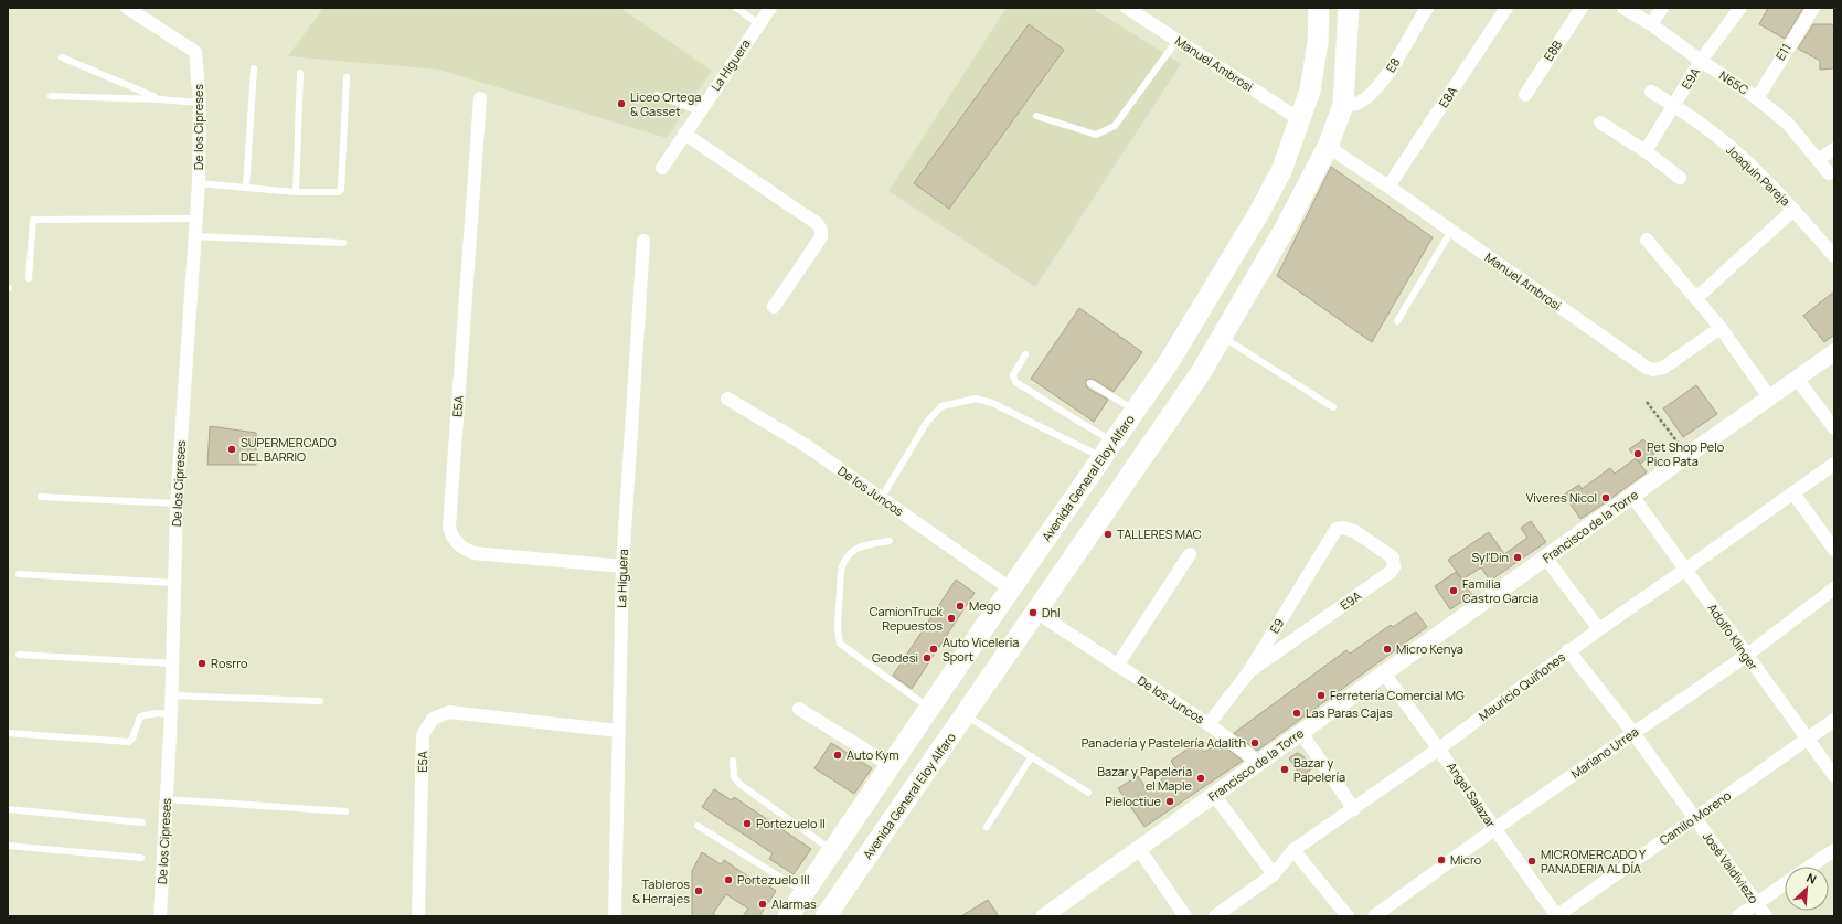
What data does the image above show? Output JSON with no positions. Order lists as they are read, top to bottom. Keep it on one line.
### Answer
{"streets":{"main road":["Avenida General Eloy Alfaro"],"street":["E8B","E11","Manuel Ambrosi","La Higuera","E8","E9A","N65C","E8A","De los Cipreses","Joaquín Pareja","E5A","De los Juncos","Francisco de la Torre","E9","Adolfo Klinger","Mauricio Quiñones","Mariano Urrea","Angel Salazar","Camilo Moreno","José Valdiviezo"]},"crossings":[["E11","N65C"],["Manuel Ambrosi","E8A"],["Manuel Ambrosi","Avenida General Eloy Alfaro"],["La Higuera","E5A"],["E8","Avenida General Eloy Alfaro"],["E9A","N65C"],["E9A","Joaquín Pareja"],["E9A","E9"],["Avenida General Eloy Alfaro","De los Juncos"],["De los Juncos","Francisco de la Torre"],["De los Juncos","E9"],["Francisco de la Torre","Adolfo Klinger"],["Francisco de la Torre","Angel Salazar"],["Adolfo Klinger","Mauricio Quiñones"],["Adolfo Klinger","Mariano Urrea"],["Adolfo Klinger","Camilo Moreno"],["Mauricio Quiñones","Angel Salazar"],["Mauricio Quiñones","José Valdiviezo"],["Mariano Urrea","Angel Salazar"],["Mariano Urrea","José Valdiviezo"],["Angel Salazar","Camilo Moreno"],["Camilo Moreno","José Valdiviezo"]],"places":["Liceo Ortega & Gasset","SUPERMERCADO DEL BARRIO","Pet Shop Pelo Pico Pata","Viveres Nicol","TALLERES MAC","Syl'Din","Familia Castro Garcia","Mego","Dhl","CamionTruck Repuestos","Auto Viceleria Sport","Micro Kenya","Geodesi","Rosrro","Ferretería Comercial MG","Las Paras Cajas","Panadería y Pastelería Adalith","Auto Kym","Bazar y Papelería","Bazar y Papelería el Maple","Pieloctiue","Portezuelo II","Micro","MICROMERCADO Y PANADERIA AL DÍA","Portezuelo III","Tableros & Herrajes","Alarmas"],"north":"top right"}
